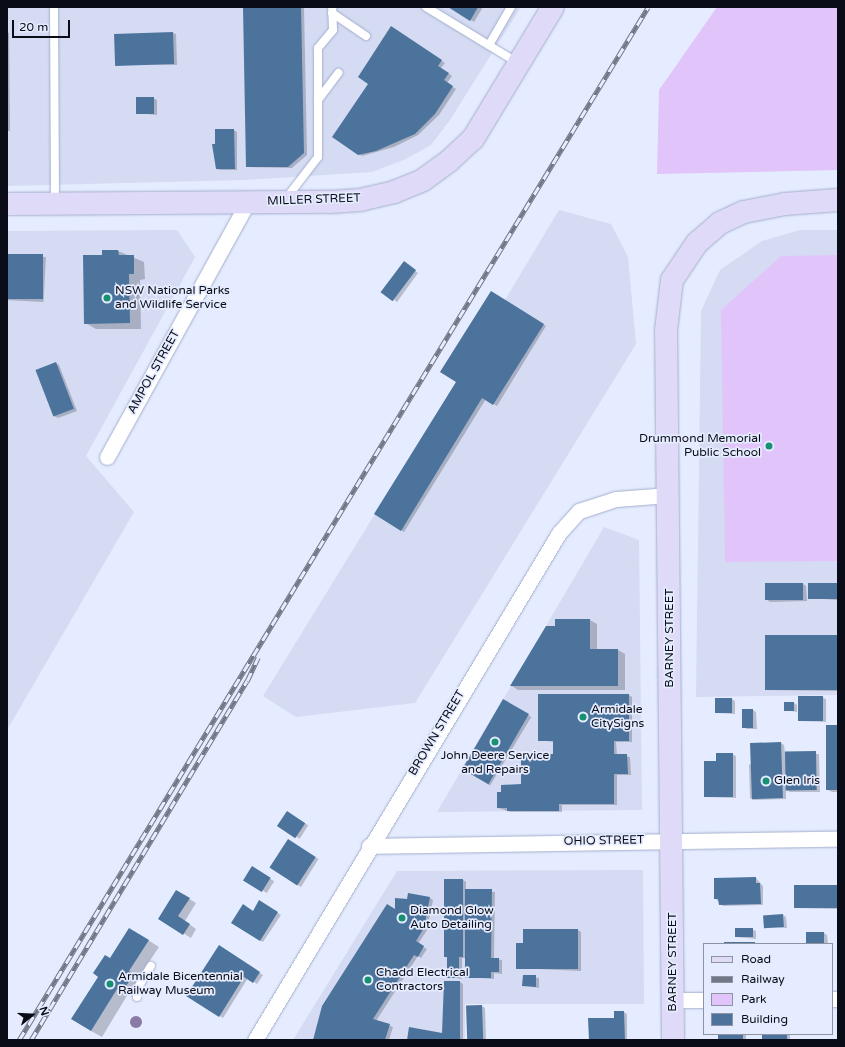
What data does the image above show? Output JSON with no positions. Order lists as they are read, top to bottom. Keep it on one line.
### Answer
{"streets":{"street":["MILLER STREET","AMPOL STREET","BARNEY STREET","BROWN STREET","OHIO STREET"]},"crossings":[["MILLER STREET","AMPOL STREET"],["BARNEY STREET","BROWN STREET"],["BARNEY STREET","OHIO STREET"],["BROWN STREET","OHIO STREET"]],"places":["NSW National Parks and Wildlife Service","Drummond Memorial Public School","Armidale CitySigns","John Deere Service and Repairs","Glen Iris","Diamond Glow Auto Detailing","Chadd Electrical Contractors","Armidale Bicentennial Railway Museum"],"legend":["Road","Railway","Park","Building"],"scale_bar":"20 m","north":"right"}
